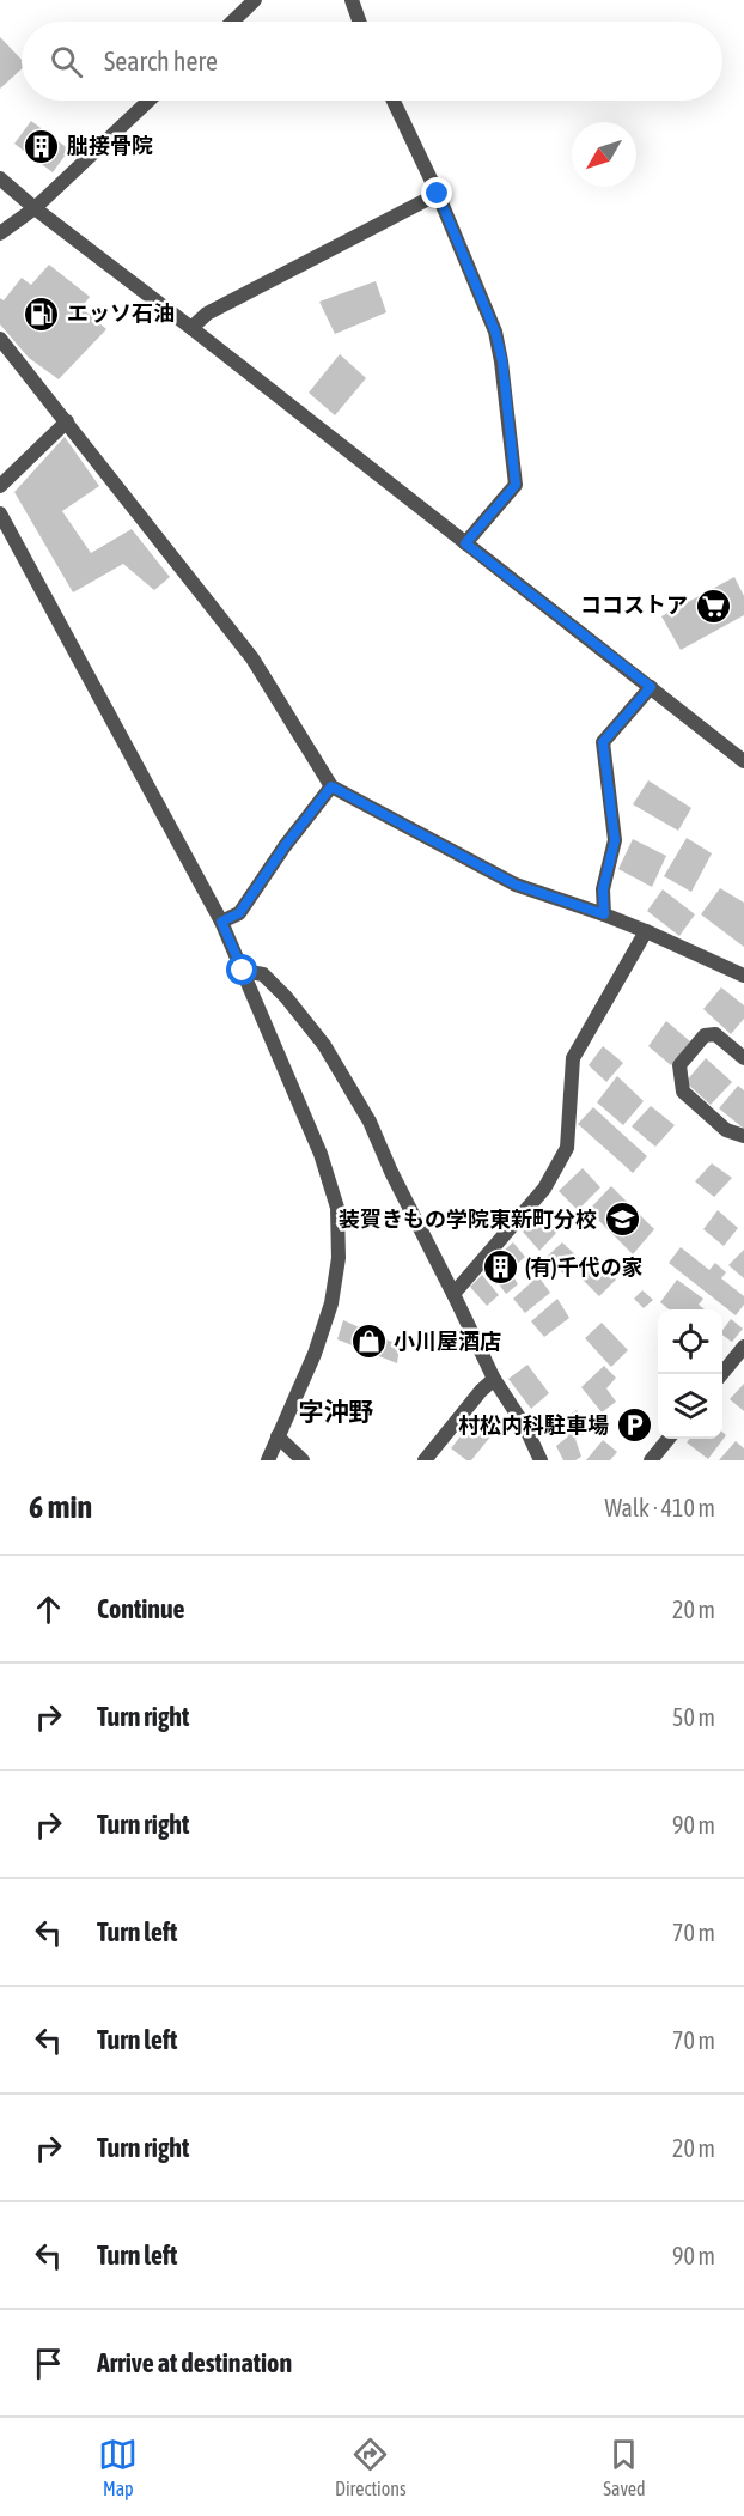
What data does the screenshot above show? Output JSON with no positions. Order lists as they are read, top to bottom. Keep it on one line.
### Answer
{"districts":["字沖野"],"places":{"building":["朏接骨院","(有)千代の家"],"fuel station":["エッソ石油"],"supermarket":["ココストア"],"school or university":["装賀きもの学院東新町分校"],"shop":["小川屋酒店"],"parking":["村松内科駐車場"]},"north":"bottom left","page":{"search":"Search here","heading":["6 min","Walk · 410 m"],"list":[["Continue","20 m"],["Turn right","50 m"],["Turn right","90 m"],["Turn left","70 m"],["Turn left","70 m"],["Turn right","20 m"],["Turn left","90 m"],"Arrive at destination"],"nav":["Map","Directions","Saved"]}}
